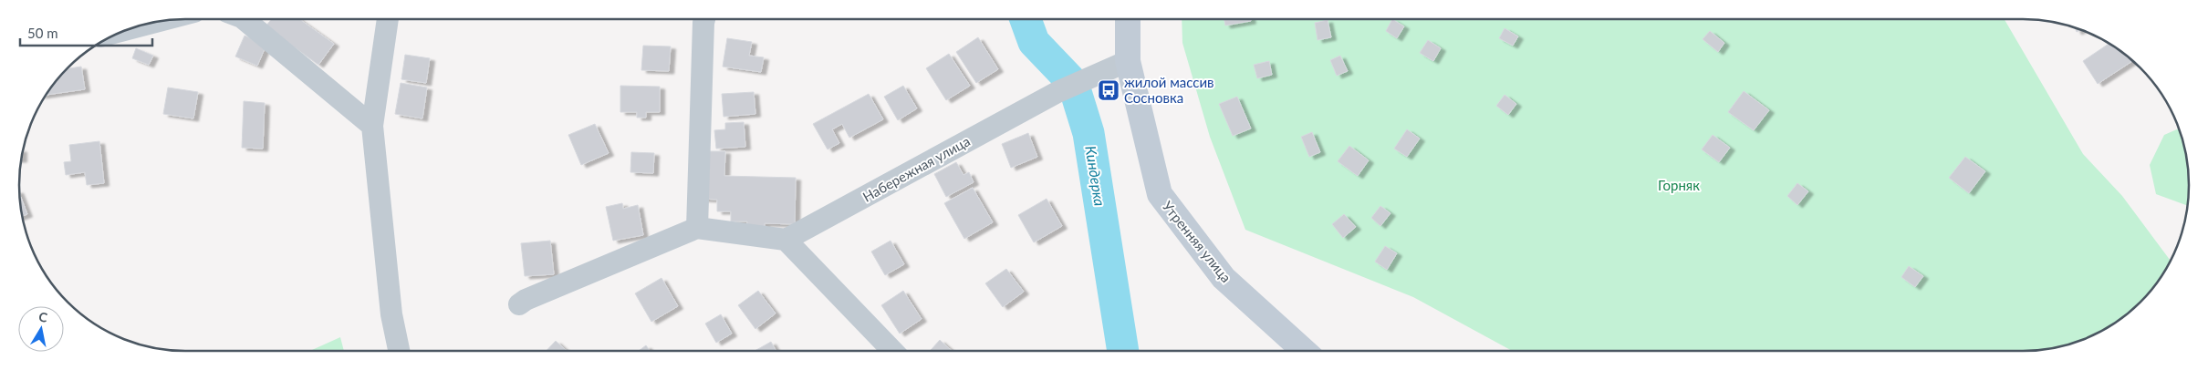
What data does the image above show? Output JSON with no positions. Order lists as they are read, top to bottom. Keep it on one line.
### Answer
{"streets":{"street":["Набережная улица","Утренняя улица"]},"crossings":[["Набережная улица","Утренняя улица"]],"water":["Киндерка"],"parks":["Горняк"],"places":{"bus stop":["жилой массив Сосновка"]},"scale_bar":"50 m","north":"top"}
